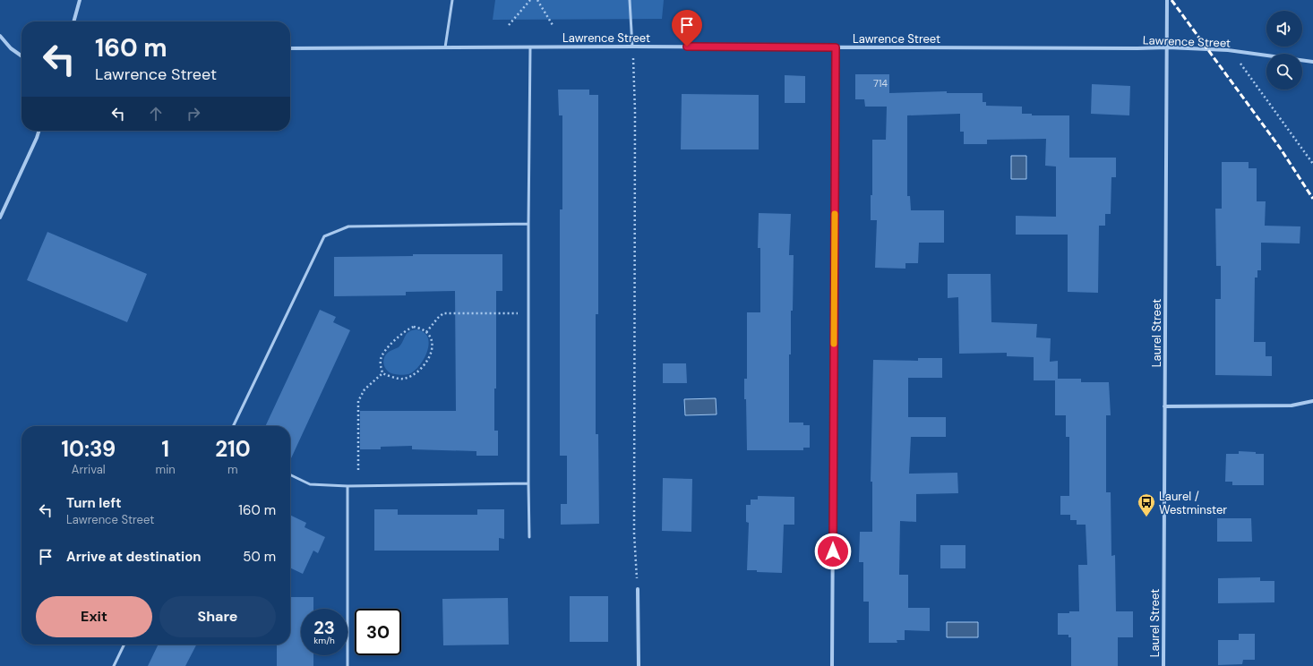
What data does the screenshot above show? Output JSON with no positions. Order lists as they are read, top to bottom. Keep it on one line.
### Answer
{"streets":{"street":["Lawrence Street","Laurel Street"]},"crossings":[["Lawrence Street","Laurel Street"]],"places":{"bus stop":["Laurel / Westminster"]},"house_numbers":["714"],"page":{"turn":["160 m","Lawrence Street"],"eta":["10:39","Arrival","1","min","210","m"],"list":[{"name":"Turn left","note":"Lawrence Street","value":"160 m"},{"name":"Arrive at destination","value":"50 m"}],"buttons":["Exit","Share"],"speed":"23 km/h","limit":"30"}}
